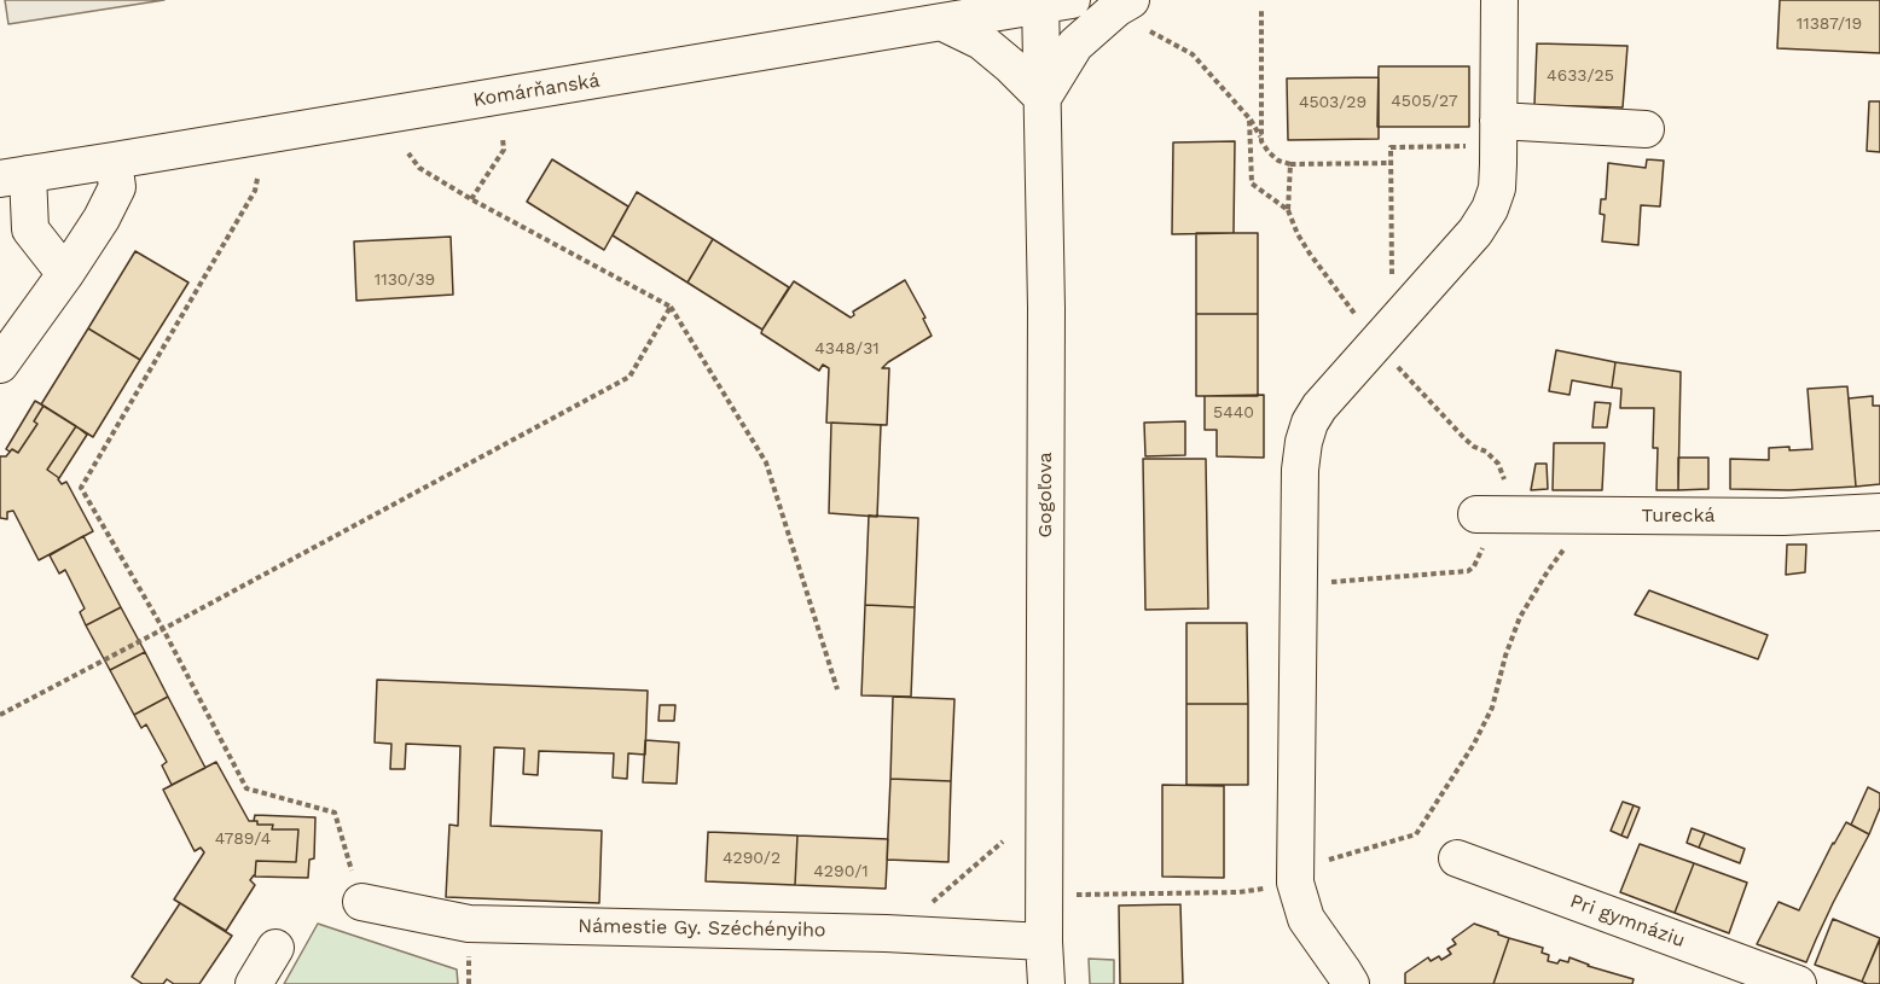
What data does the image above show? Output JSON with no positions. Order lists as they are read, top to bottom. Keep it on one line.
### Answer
{"streets":{"street":["Komárňanská","Gogoľova","Turecká","Pri gymnáziu","Námestie Gy. Széchényiho"]},"crossings":[["Komárňanská","Gogoľova"],["Gogoľova","Námestie Gy. Széchényiho"]],"house_numbers":["11387/19","4633/25","4505/27","4503/29","1130/39","4348/31","5440","4789/4","4290/2","4290/1"]}
